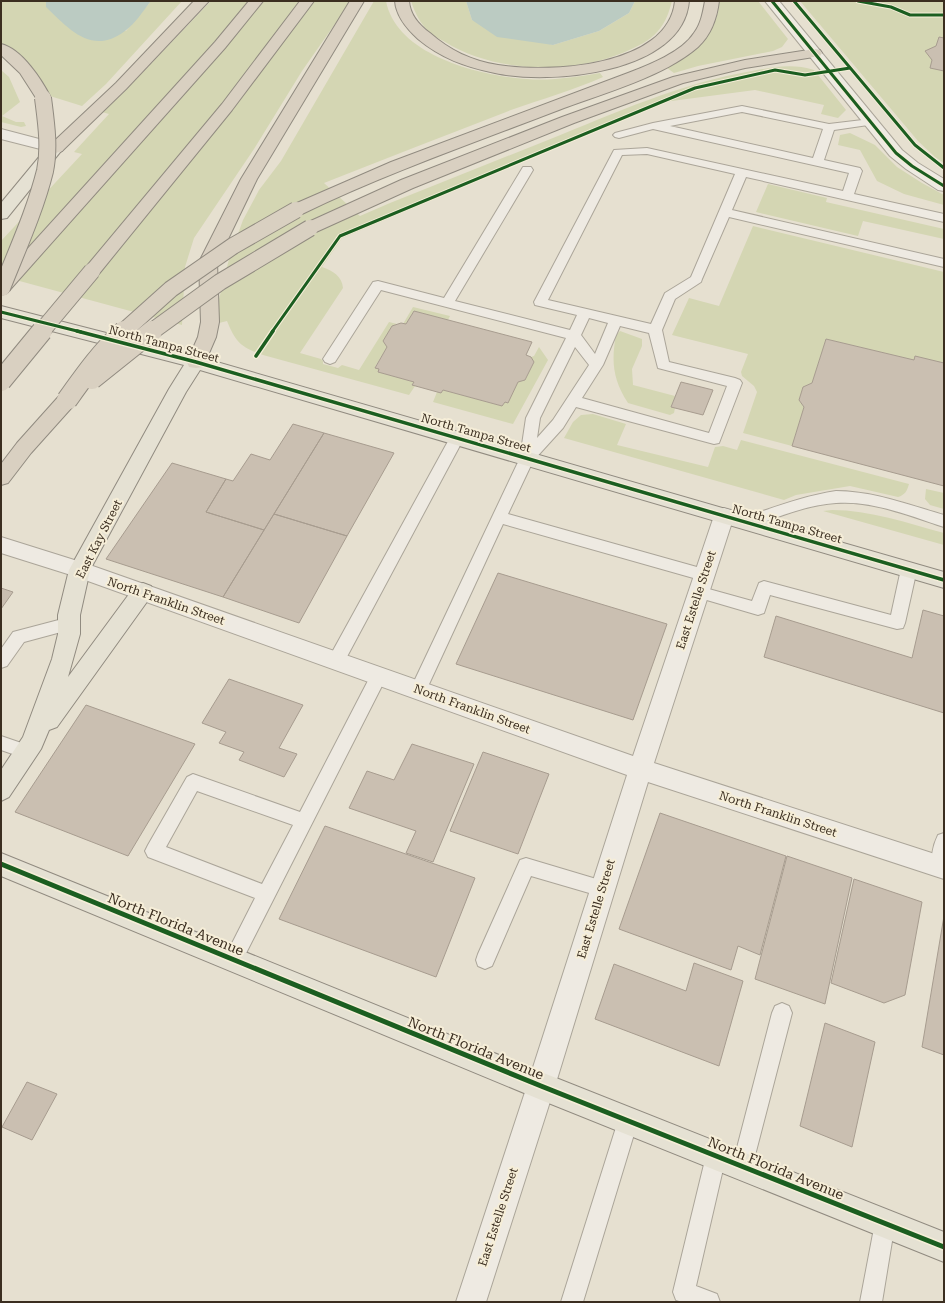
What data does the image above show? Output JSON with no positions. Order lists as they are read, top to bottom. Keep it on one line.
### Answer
{"streets":{"main road":["North Tampa Street","East Kay Street","North Florida Avenue"],"street":["East Estelle Street","North Franklin Street"]},"crossings":[["North Tampa Street","East Kay Street"],["North Tampa Street","East Estelle Street"],["East Kay Street","North Franklin Street"],["East Estelle Street","North Franklin Street"],["East Estelle Street","North Florida Avenue"]]}
